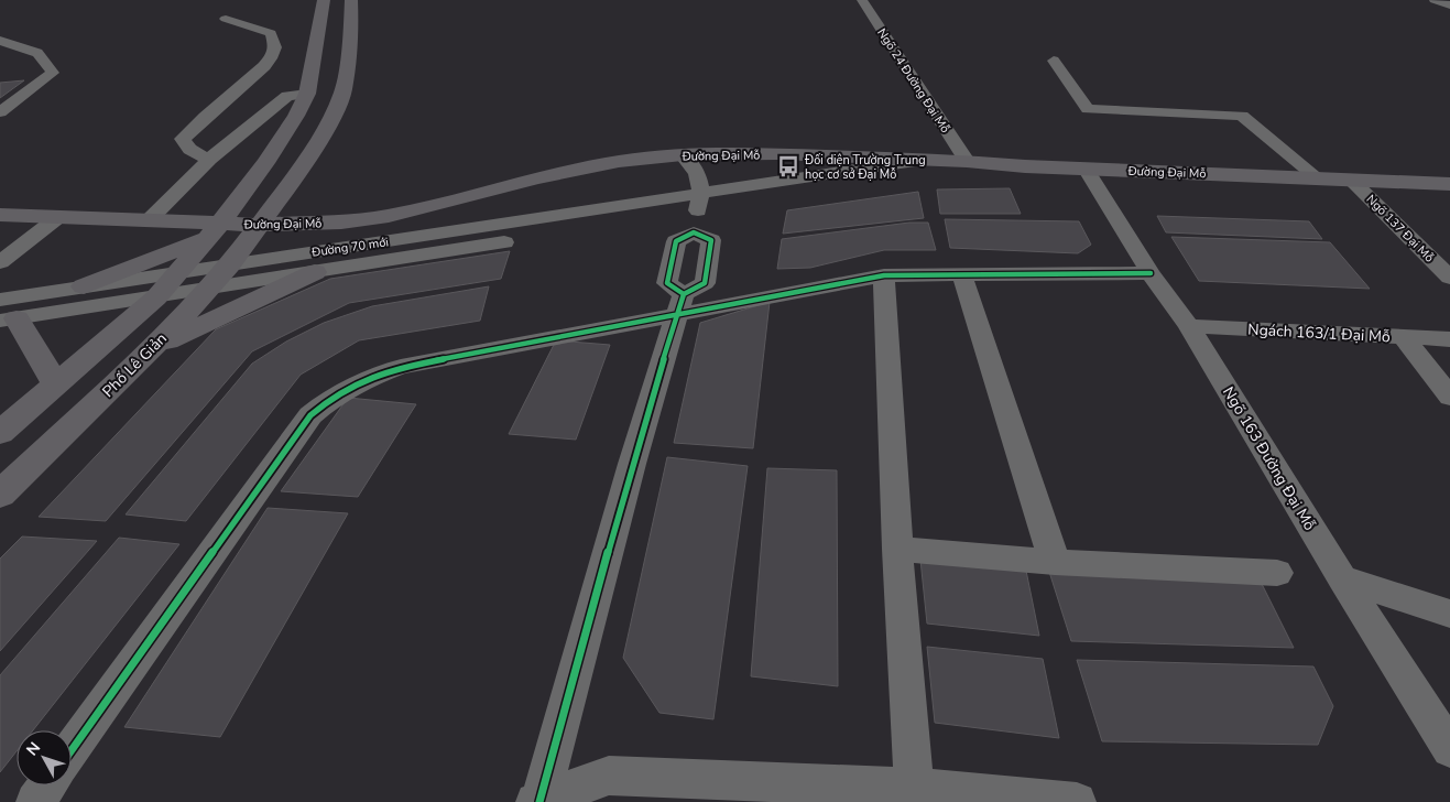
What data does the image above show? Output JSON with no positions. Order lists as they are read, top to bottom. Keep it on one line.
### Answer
{"streets":{"main road":["Đường Đại Mỗ","Phố Lê Giản"],"street":["Ngõ 24 Đường Đại Mỗ","Ngõ 137 Đại Mỗ","Đường 70 mới","Ngách 163/1 Đại Mỗ","Ngõ 163 Đường Đại Mỗ"]},"crossings":[["Ngõ 24 Đường Đại Mỗ","Đường Đại Mỗ"],["Đường Đại Mỗ","Ngõ 137 Đại Mỗ"],["Đường Đại Mỗ","Phố Lê Giản"],["Đường Đại Mỗ","Ngõ 163 Đường Đại Mỗ"],["Đường 70 mới","Phố Lê Giản"],["Ngách 163/1 Đại Mỗ","Ngõ 163 Đường Đại Mỗ"]],"places":{"bus stop":["Đối diện Trường Trung học cơ sở Đại Mỗ"]},"north":"top left"}
